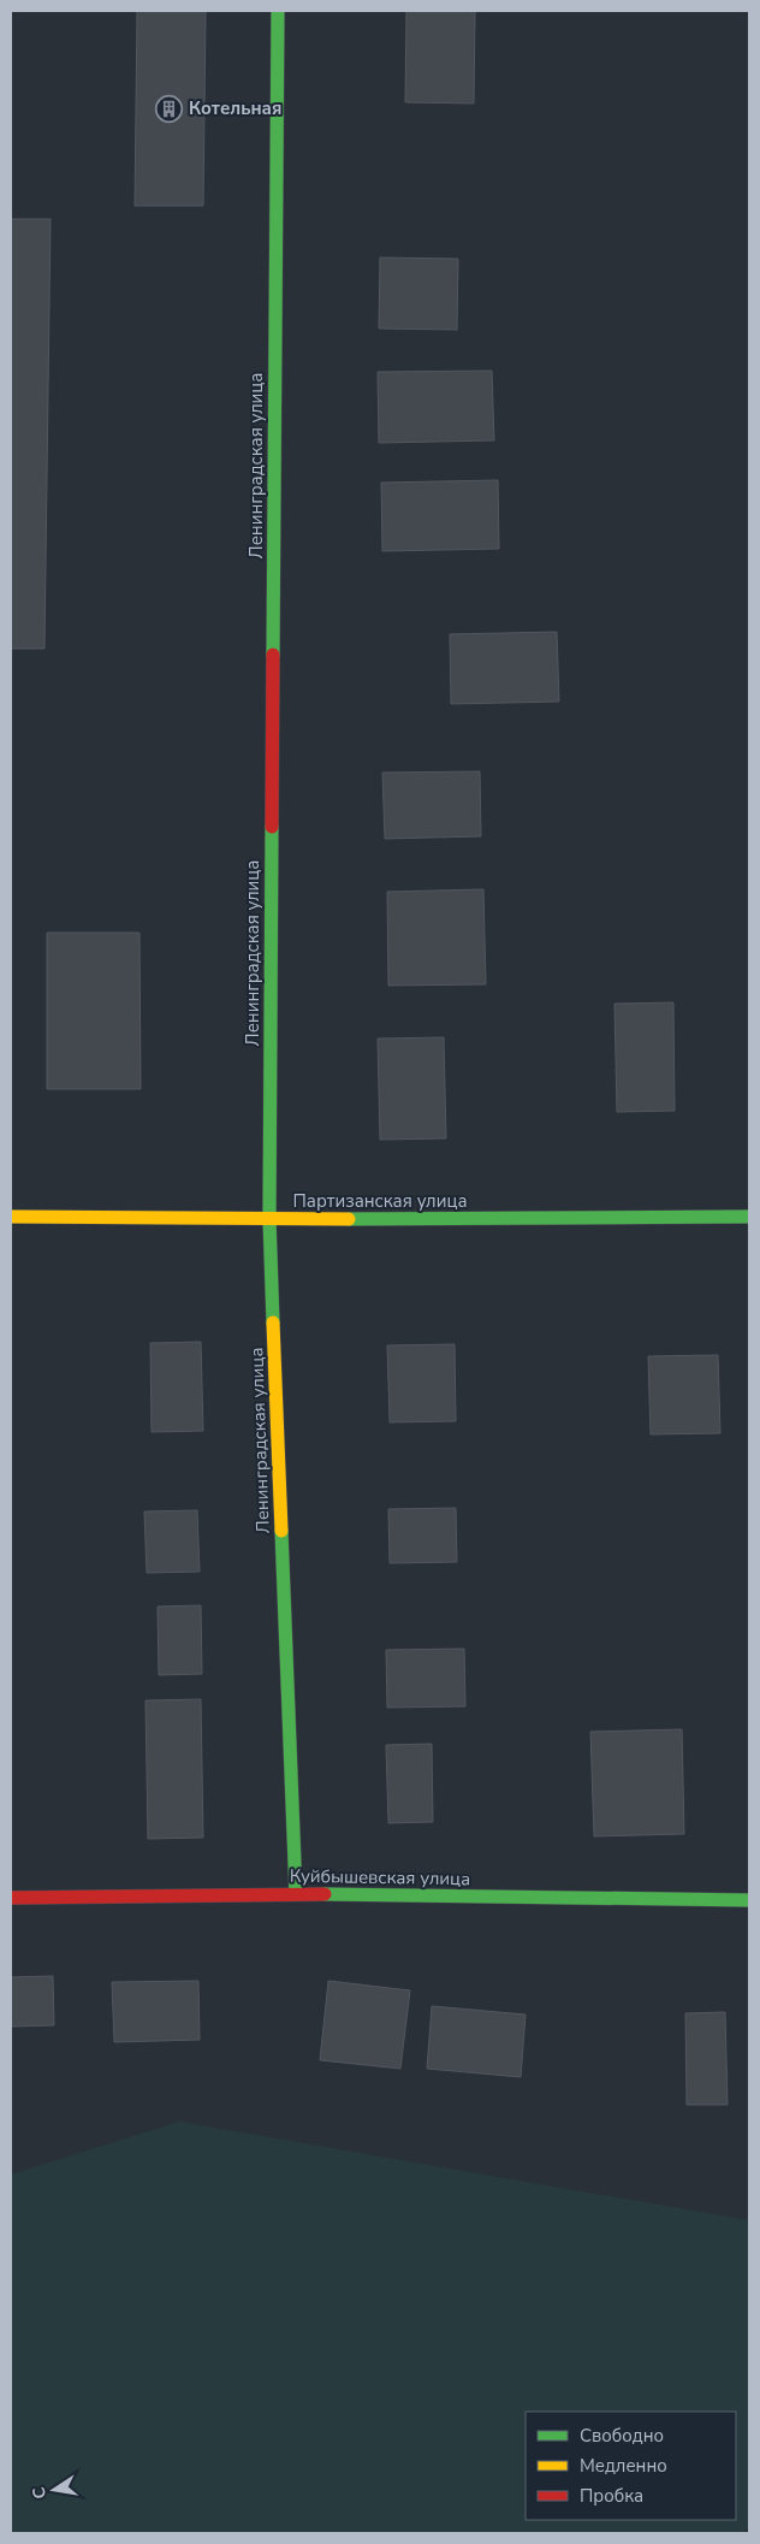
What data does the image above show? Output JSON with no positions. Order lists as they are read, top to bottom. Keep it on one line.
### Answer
{"streets":{"street":["Ленинградская улица","Партизанская улица","Куйбышевская улица"]},"crossings":[["Ленинградская улица","Партизанская улица"],["Ленинградская улица","Куйбышевская улица"]],"places":{"building":["Котельная"]},"legend":["Свободно","Медленно","Пробка"],"north":"left"}
